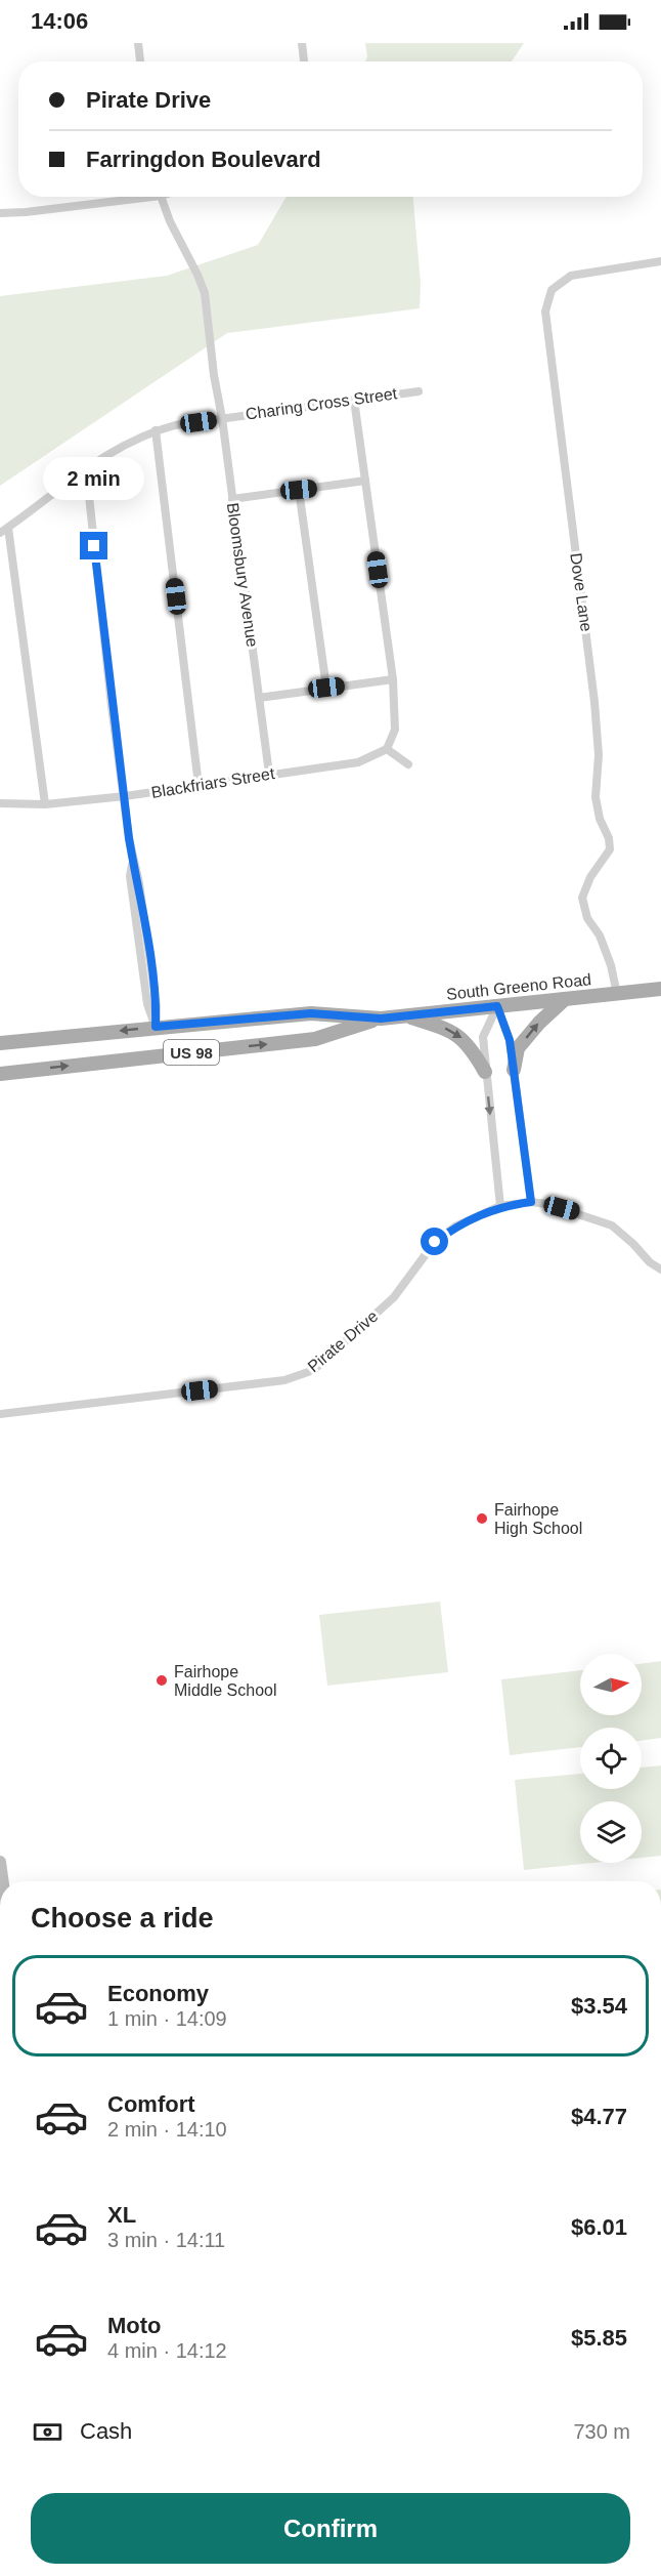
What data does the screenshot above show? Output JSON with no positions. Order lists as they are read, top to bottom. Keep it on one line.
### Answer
{"streets":{"main road":["South Greeno Road","US 98"],"street":["Charing Cross Street","Bloomsbury Avenue","Dove Lane","Blackfriars Street","Pirate Drive"]},"crossings":[["Charing Cross Street","Bloomsbury Avenue"],["Bloomsbury Avenue","Blackfriars Street"],["Dove Lane","South Greeno Road"]],"places":["Fairhope High School","Fairhope Middle School"],"north":"right","page":{"status":"14:06","banner":["Pirate Drive","Farringdon Boulevard"],"bubble":"2 min","heading":"Choose a ride","list":[{"name":"Economy","note":"1 min · 14:09","value":"$3.54"},{"name":"Comfort","note":"2 min · 14:10","value":"$4.77"},{"name":"XL","note":"3 min · 14:11","value":"$6.01"},{"name":"Moto","note":"4 min · 14:12","value":"$5.85"}],"pay":["Cash","730 m"],"buttons":"Confirm"}}
